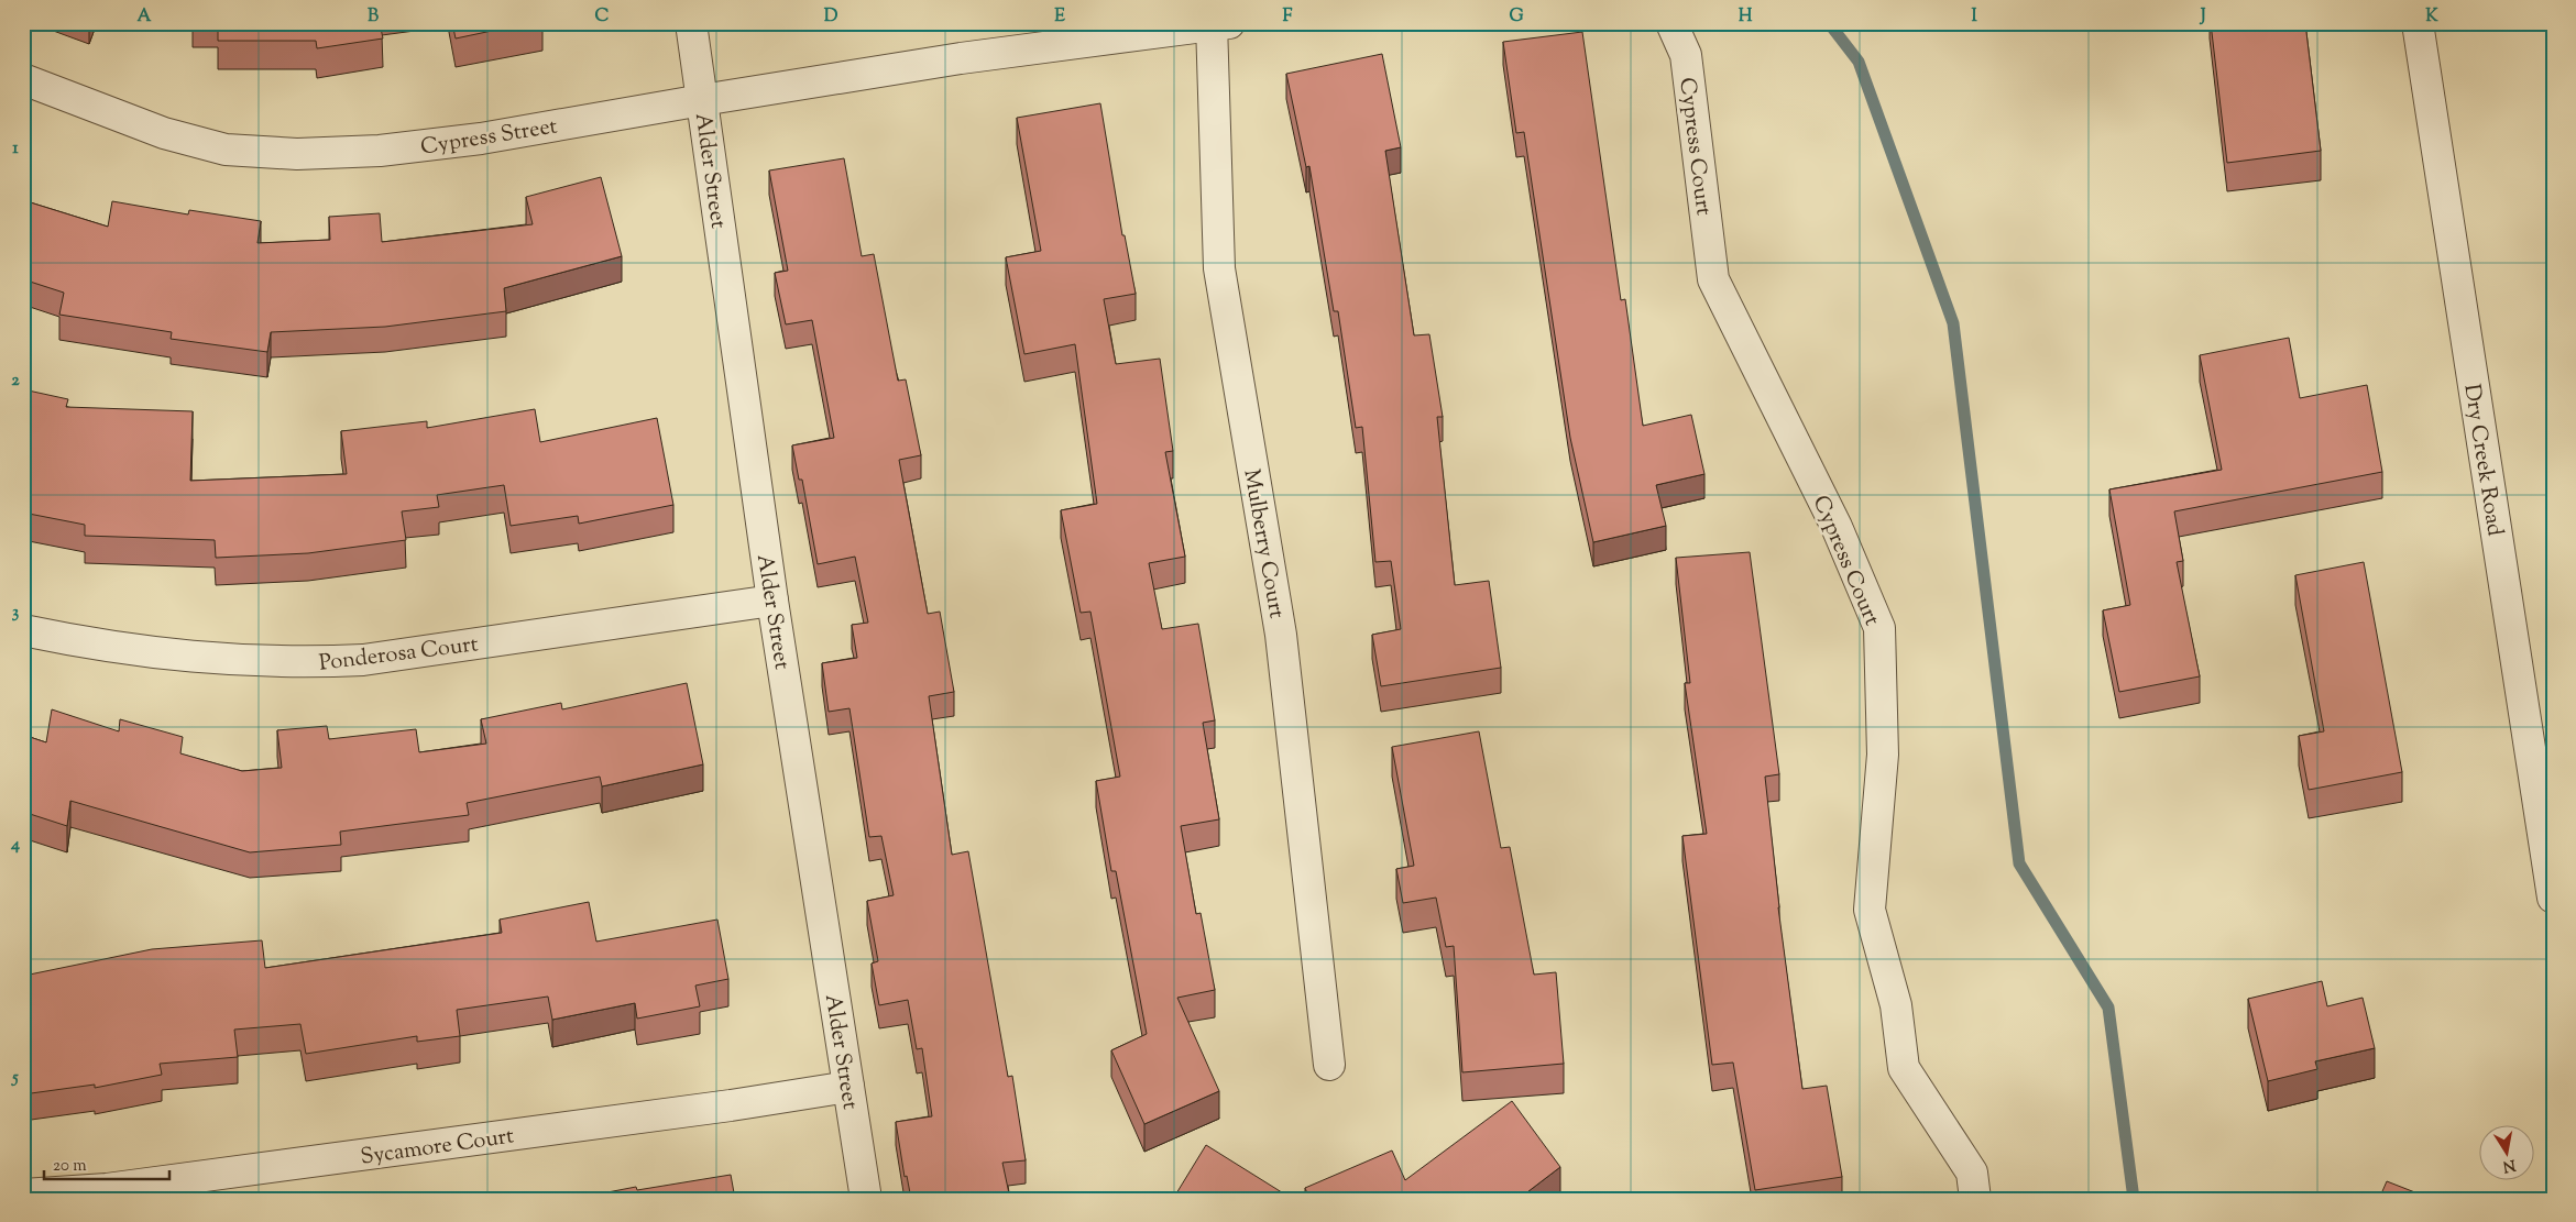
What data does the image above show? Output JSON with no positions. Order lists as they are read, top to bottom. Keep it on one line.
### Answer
{"streets":{"street":["Cypress Street","Cypress Court","Alder Street","Dry Creek Road","Mulberry Court","Ponderosa Court","Sycamore Court"]},"crossings":[["Cypress Street","Alder Street"],["Cypress Street","Mulberry Court"],["Alder Street","Ponderosa Court"],["Alder Street","Sycamore Court"]],"scale_bar":"20 m","north":"bottom","grid":{"columns":["A","B","C","D","E","F","G","H","I","J","K"],"rows":["1","2","3","4","5"]}}
